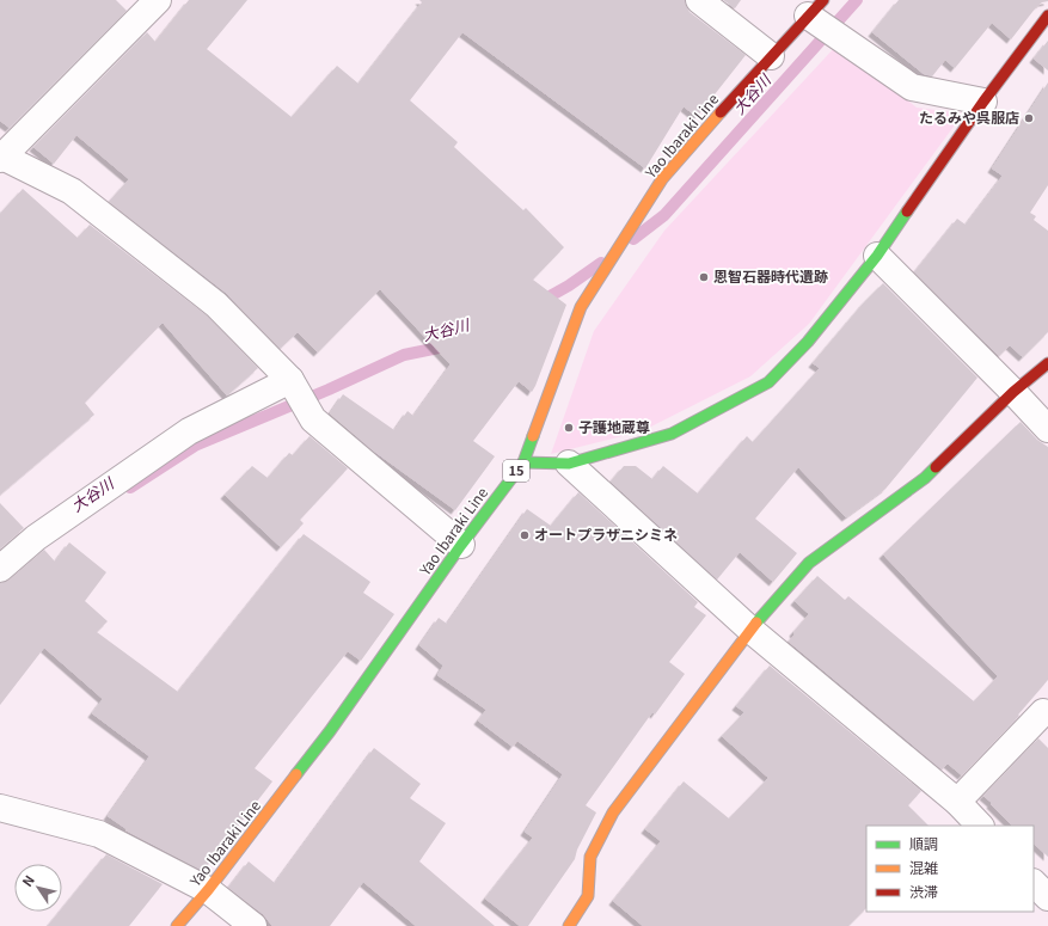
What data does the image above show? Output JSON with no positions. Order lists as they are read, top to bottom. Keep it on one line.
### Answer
{"streets":{"street":["Yao Ibaraki Line","15"]},"water":["大谷川"],"places":["たるみや呉服店","恩智石器時代遺跡","子護地蔵尊","オートプラザニシミネ"],"legend":["順調","混雑","渋滞"],"north":"top left"}
